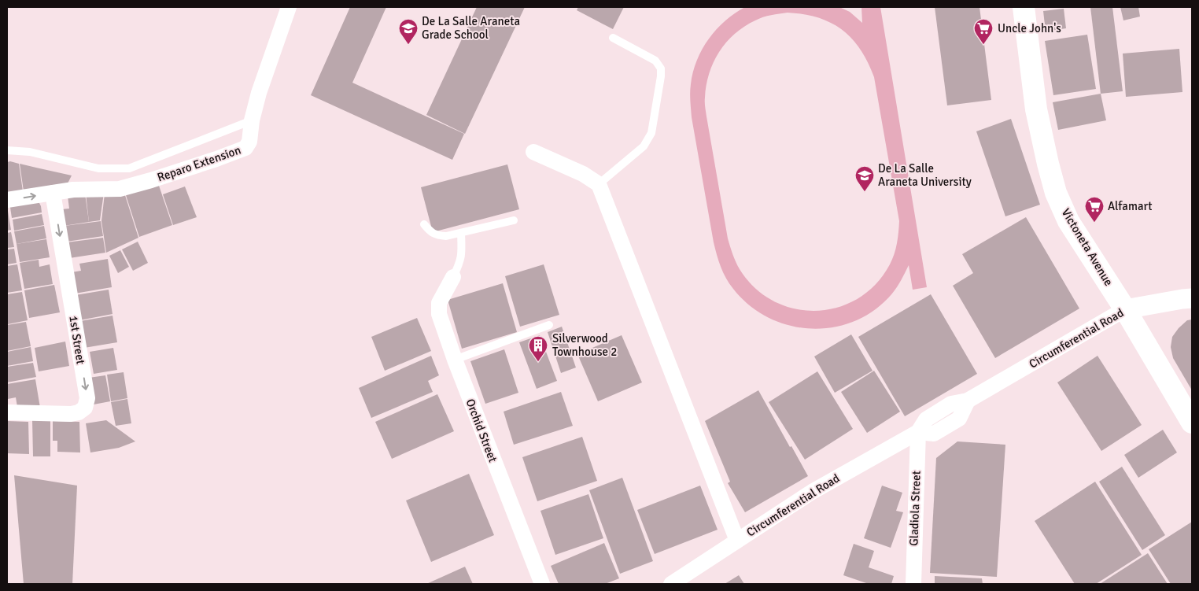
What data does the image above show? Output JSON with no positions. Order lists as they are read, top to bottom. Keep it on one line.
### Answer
{"streets":{"main road":["Victoneta Avenue"],"street":["Reparo Extension","Circumferential Road","1st Street","Orchid Street","Gladiola Street"]},"crossings":[["Reparo Extension","1st Street"],["Victoneta Avenue","Circumferential Road"],["Circumferential Road","Gladiola Street"]],"places":{"school or university":["De La Salle Araneta Grade School","De La Salle Araneta University"],"supermarket":["Uncle John's","Alfamart"],"building":["Silverwood Townhouse 2"]}}
